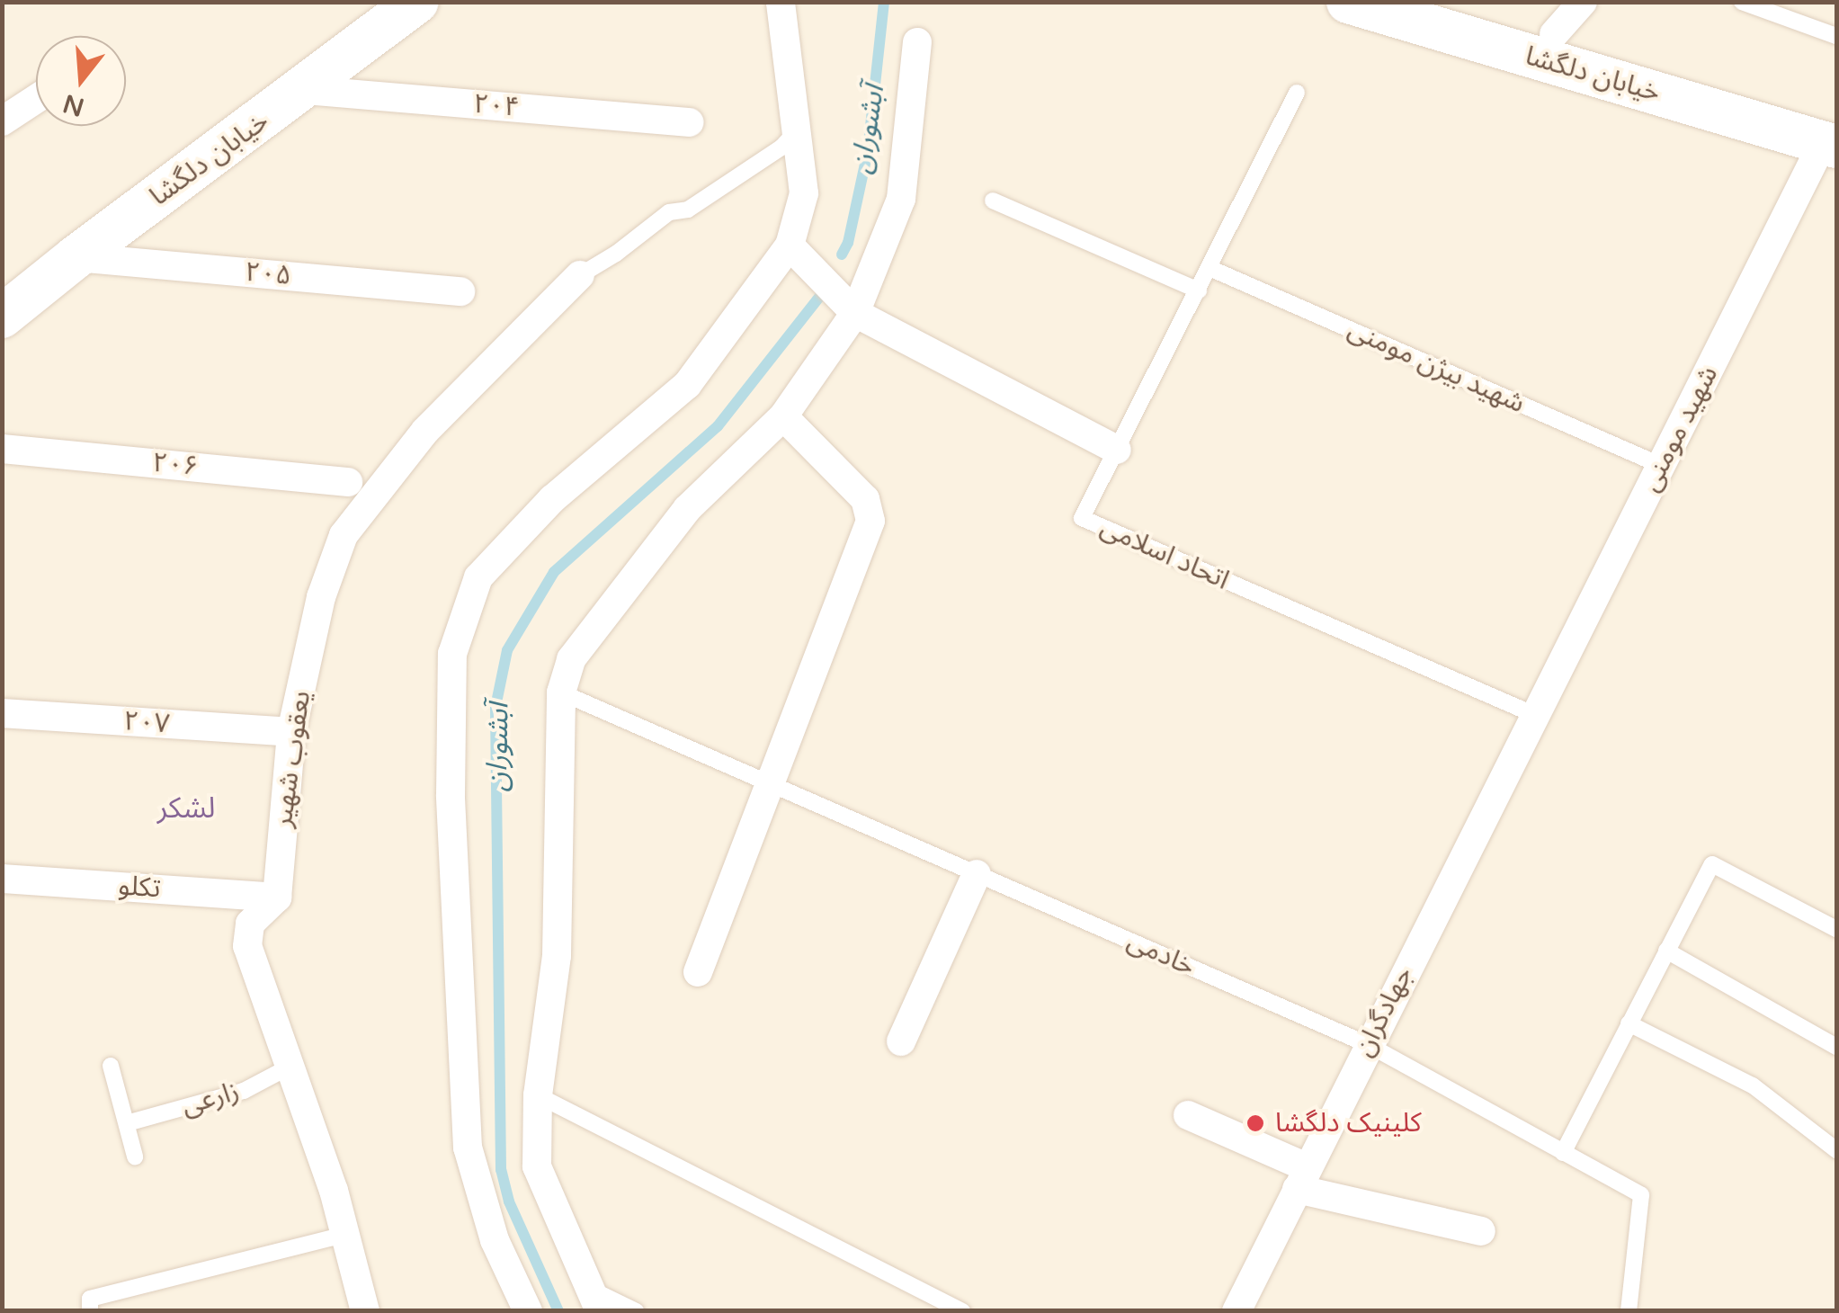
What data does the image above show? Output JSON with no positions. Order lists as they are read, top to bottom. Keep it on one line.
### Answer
{"streets":{"main road":["خیابان دلگشا"],"street":["۲۰۴","۲۰۵","شهید مومنی","۲۰۶","۲۰۷","یعقوب شهیر","تکلو","جهادگران"],"lane":["شهید بیژن مومنی","اتحاد اسلامی","خادمی","زارعی"]},"crossings":[["خیابان دلگشا","۲۰۴"],["خیابان دلگشا","۲۰۵"],["خیابان دلگشا","شهید مومنی"],["شهید بیژن مومنی","شهید مومنی"],["شهید بیژن مومنی","اتحاد اسلامی"],["شهید مومنی","اتحاد اسلامی"],["شهید مومنی","جهادگران"],["اتحاد اسلامی","جهادگران"],["۲۰۷","یعقوب شهیر"],["یعقوب شهیر","تکلو"],["خادمی","جهادگران"]],"districts":["لشکر"],"water":["آبشوران"],"places":["کلینیک دلگشا"],"north":"bottom"}
